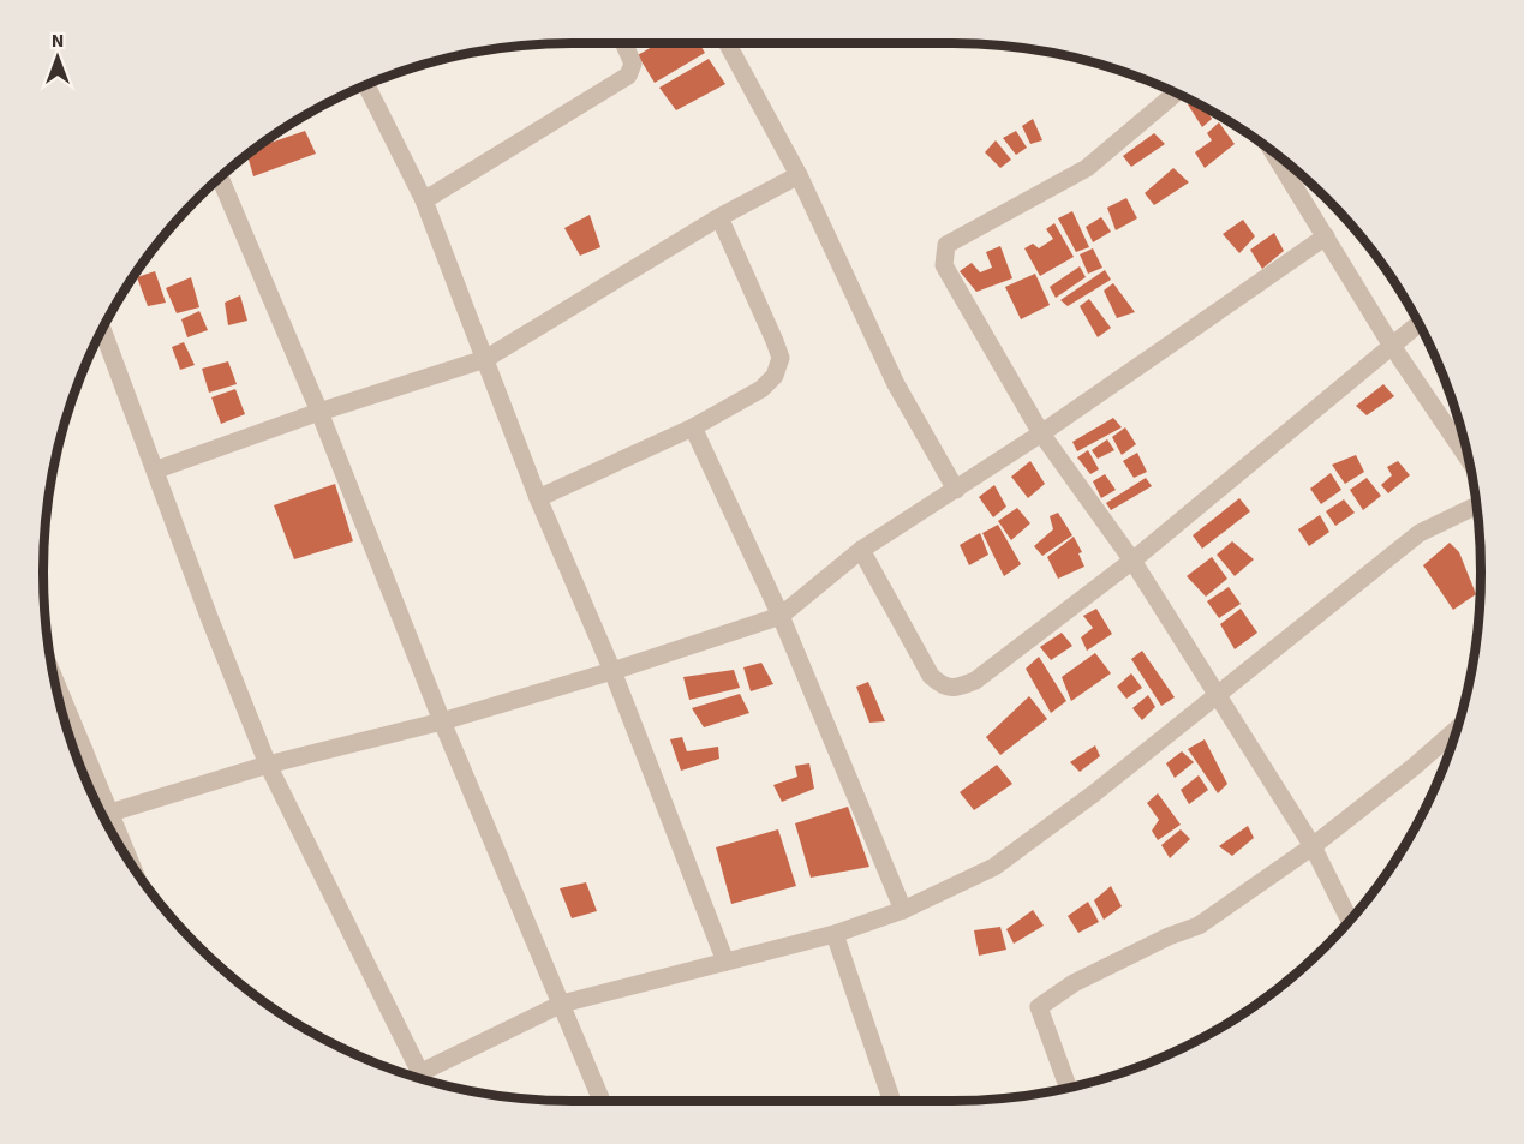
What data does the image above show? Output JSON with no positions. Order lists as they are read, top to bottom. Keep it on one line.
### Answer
{"north":"top"}
